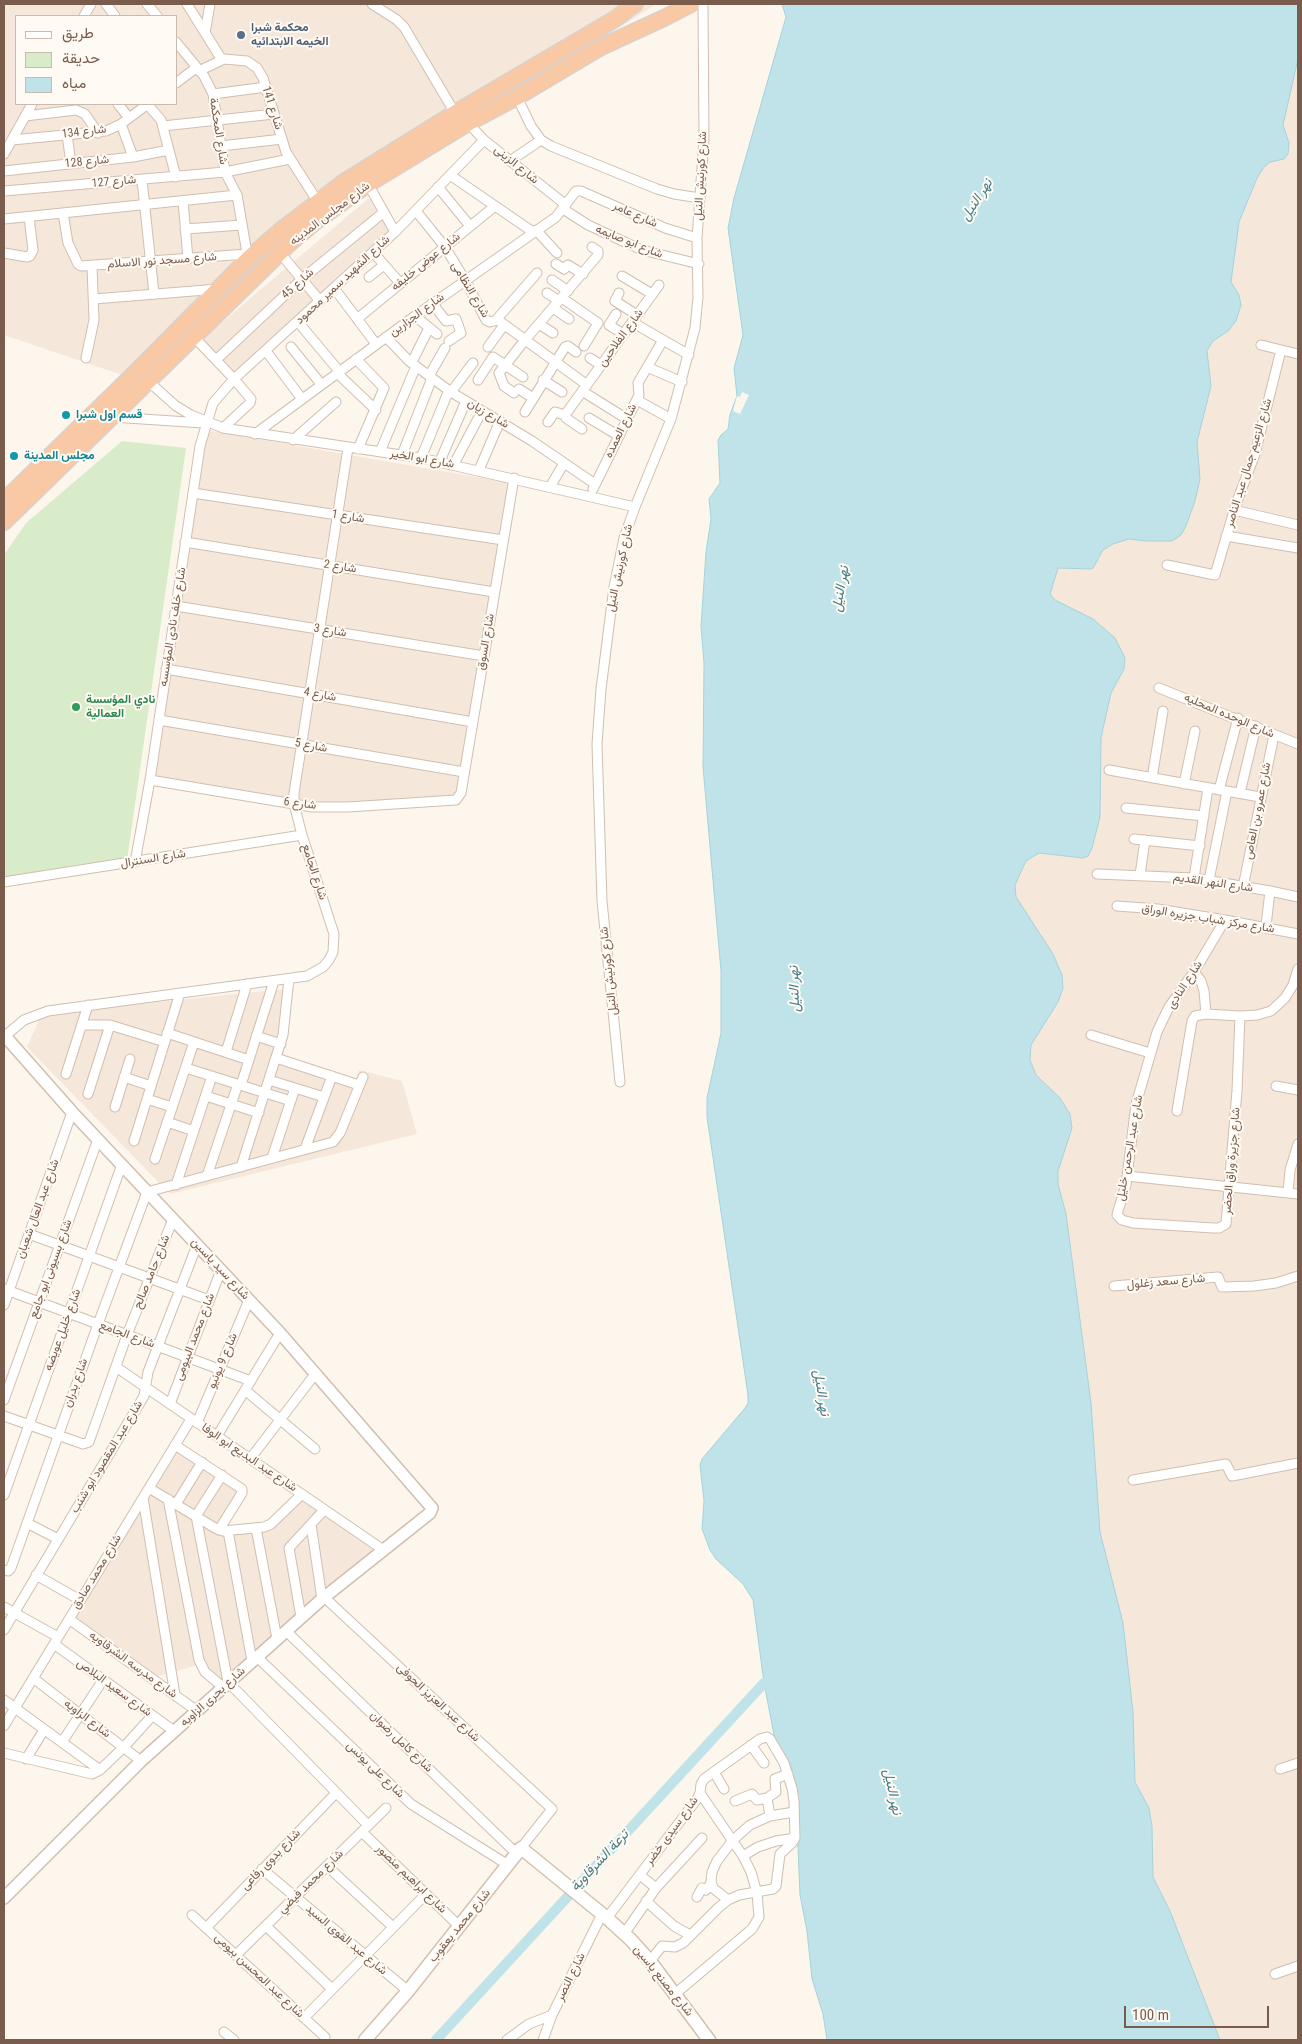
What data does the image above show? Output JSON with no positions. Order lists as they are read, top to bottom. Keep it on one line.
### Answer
{"streets":{"highway":["شارع مجلس المدينه"],"main road":["شارع محمد يعقوب","شارع مصنع ياسين"],"street":["شارع 141","شارع المحكمة","شارع 134","شارع 128","شارع الزينى","شارع كورنيش النيل","شارع 127","شارع عامر","شارع ابو صايمه","شارع مسجد نور الاسلام","شارع عوض خليفه","شارع الشهيد سمير محمود","شارع 45","شارع النظامى","شارع الجزارين","شارع الفلاحين","شارع زيان","شارع العمده","شارع ابو الخير","شارع الزعيم جمال عبد الناصر","شارع 1","شارع 2","شارع خلف نادى المؤسسه","شارع 3","شارع السوق","شارع 4","شارع الوحده المحليه","شارع 5","شارع 6","شارع عمرو بن العاص","شارع السنترال","شارع الجامع","شارع النهر القديم","شارع مركز شباب جزيره الوراق","شارع النادى","شارع عبد الرحمن خليل","شارع جزيرة وراق الحضر","شارع عبد العال شعبان","شارع بسيونى ابو جامع","شارع سيد ياسين","شارع حامد صالح","شارع سعد زغلول","شارع خليل عويضه","شارع محمد البيومى","شارع 9 يونيو","شارع بدران","شارع عبد المقصود ابو شنب","شارع عبد البديع ابو الوفا","شارع محمد صادق","شارع مدرسه الشرقاويه","شارع سعيد البلاص","شارع بحرى الزاويه","شارع عبد العزيز الحوفى","شارع الزاويه","شارع كامل رضوان","شارع على يونس","شارع سيدى خضر","شارع بدوى رفاعى","شارع ابراهيم منصور","شارع محمد فيضي","شارع عبد القوى السيد","شارع عبد المحسن بيومى","شارع النصر"]},"crossings":[["شارع 141","شارع المحكمة"],["شارع 141","شارع 127"],["شارع 141","شارع مجلس المدينه"],["شارع المحكمة","شارع 127"],["شارع المحكمة","شارع مجلس المدينه"],["شارع المحكمة","شارع مسجد نور الاسلام"],["شارع الزينى","شارع مجلس المدينه"],["شارع الزينى","شارع ابو صايمه"],["شارع الزينى","شارع الشهيد سمير محمود"],["شارع الزينى","شارع الجزارين"],["شارع كورنيش النيل","شارع عامر"],["شارع كورنيش النيل","شارع ابو صايمه"],["شارع كورنيش النيل","شارع ابو الخير"],["شارع مجلس المدينه","شارع مسجد نور الاسلام"],["شارع مجلس المدينه","شارع ابو الخير"],["شارع عامر","شارع الجزارين"],["شارع ابو صايمه","شارع الجزارين"],["شارع عوض خليفه","شارع النظامى"],["شارع الشهيد سمير محمود","شارع النظامى"],["شارع الشهيد سمير محمود","شارع ابو الخير"],["شارع الشهيد سمير محمود","شارع خلف نادى المؤسسه"],["شارع النظامى","شارع الجزارين"],["شارع النظامى","شارع الفلاحين"],["شارع النظامى","شارع العمده"],["شارع الجزارين","شارع زيان"],["شارع الجزارين","شارع ابو الخير"],["شارع زيان","شارع العمده"],["شارع العمده","شارع ابو الخير"],["شارع ابو الخير","شارع خلف نادى المؤسسه"],["شارع ابو الخير","شارع السوق"],["شارع ابو الخير","شارع الجامع"],["شارع 1","شارع خلف نادى المؤسسه"],["شارع 1","شارع السوق"],["شارع 1","شارع الجامع"],["شارع 2","شارع خلف نادى المؤسسه"],["شارع 2","شارع السوق"],["شارع 2","شارع الجامع"],["شارع خلف نادى المؤسسه","شارع 3"],["شارع خلف نادى المؤسسه","شارع 4"],["شارع خلف نادى المؤسسه","شارع 5"],["شارع خلف نادى المؤسسه","شارع 6"],["شارع خلف نادى المؤسسه","شارع السنترال"],["شارع 3","شارع السوق"],["شارع 3","شارع الجامع"],["شارع السوق","شارع 4"],["شارع السوق","شارع 5"],["شارع السوق","شارع 6"],["شارع 4","شارع الجامع"],["شارع الوحده المحليه","شارع عمرو بن العاص"],["شارع 5","شارع الجامع"],["شارع 6","شارع الجامع"],["شارع عمرو بن العاص","شارع النهر القديم"],["شارع السنترال","شارع الجامع"],["شارع الجامع","شارع عبد العال شعبان"],["شارع الجامع","شارع بسيونى ابو جامع"],["شارع الجامع","شارع سيد ياسين"],["شارع الجامع","شارع حامد صالح"],["شارع الجامع","شارع خليل عويضه"],["شارع الجامع","شارع محمد البيومى"],["شارع الجامع","شارع 9 يونيو"],["شارع الجامع","شارع بدران"],["شارع الجامع","شارع عبد المقصود ابو شنب"],["شارع مركز شباب جزيره الوراق","شارع النادى"],["شارع النادى","شارع عبد الرحمن خليل"],["شارع عبد الرحمن خليل","شارع جزيرة وراق الحضر"],["شارع عبد العال شعبان","شارع سيد ياسين"],["شارع بسيونى ابو جامع","شارع سيد ياسين"],["شارع سيد ياسين","شارع حامد صالح"],["شارع سيد ياسين","شارع خليل عويضه"],["شارع سيد ياسين","شارع محمد البيومى"],["شارع سيد ياسين","شارع 9 يونيو"],["شارع سيد ياسين","شارع بدران"],["شارع سيد ياسين","شارع عبد المقصود ابو شنب"],["شارع سيد ياسين","شارع بحرى الزاويه"],["شارع حامد صالح","شارع بدران"],["شارع حامد صالح","شارع عبد البديع ابو الوفا"],["شارع محمد البيومى","شارع عبد البديع ابو الوفا"],["شارع 9 يونيو","شارع عبد البديع ابو الوفا"],["شارع 9 يونيو","شارع محمد صادق"],["شارع عبد المقصود ابو شنب","شارع عبد البديع ابو الوفا"],["شارع عبد المقصود ابو شنب","شارع سعيد البلاص"],["شارع عبد البديع ابو الوفا","شارع محمد صادق"],["شارع عبد البديع ابو الوفا","شارع بحرى الزاويه"],["شارع محمد صادق","شارع مدرسه الشرقاويه"],["شارع محمد صادق","شارع سعيد البلاص"],["شارع محمد صادق","شارع الزاويه"],["شارع مدرسه الشرقاويه","شارع بحرى الزاويه"],["شارع سعيد البلاص","شارع بحرى الزاويه"],["شارع بحرى الزاويه","شارع عبد العزيز الحوفى"],["شارع بحرى الزاويه","شارع الزاويه"],["شارع بحرى الزاويه","شارع كامل رضوان"],["شارع بحرى الزاويه","شارع على يونس"],["شارع عبد العزيز الحوفى","شارع محمد يعقوب"],["شارع كامل رضوان","شارع محمد يعقوب"],["شارع كامل رضوان","شارع مصنع ياسين"],["شارع على يونس","شارع محمد يعقوب"],["شارع سيدى خضر","شارع النصر"],["شارع سيدى خضر","شارع مصنع ياسين"],["شارع بدوى رفاعى","شارع عبد القوى السيد"],["شارع بدوى رفاعى","شارع عبد المحسن بيومى"],["شارع ابراهيم منصور","شارع محمد فيضي"],["شارع ابراهيم منصور","شارع محمد يعقوب"],["شارع محمد فيضي","شارع عبد القوى السيد"],["شارع محمد فيضي","شارع عبد المحسن بيومى"],["شارع محمد يعقوب","شارع عبد القوى السيد"],["شارع محمد يعقوب","شارع مصنع ياسين"],["شارع النصر","شارع مصنع ياسين"]],"water":["نهر النيل","ترعة الشرقاوية"],"places":["محكمة شبرا الخيمه الابتدائيه","قسم اول شبرا","مجلس المدينة","نادي المؤسسة العمالية"],"legend":["طريق","حديقة","مياه"],"scale_bar":"100 m"}
